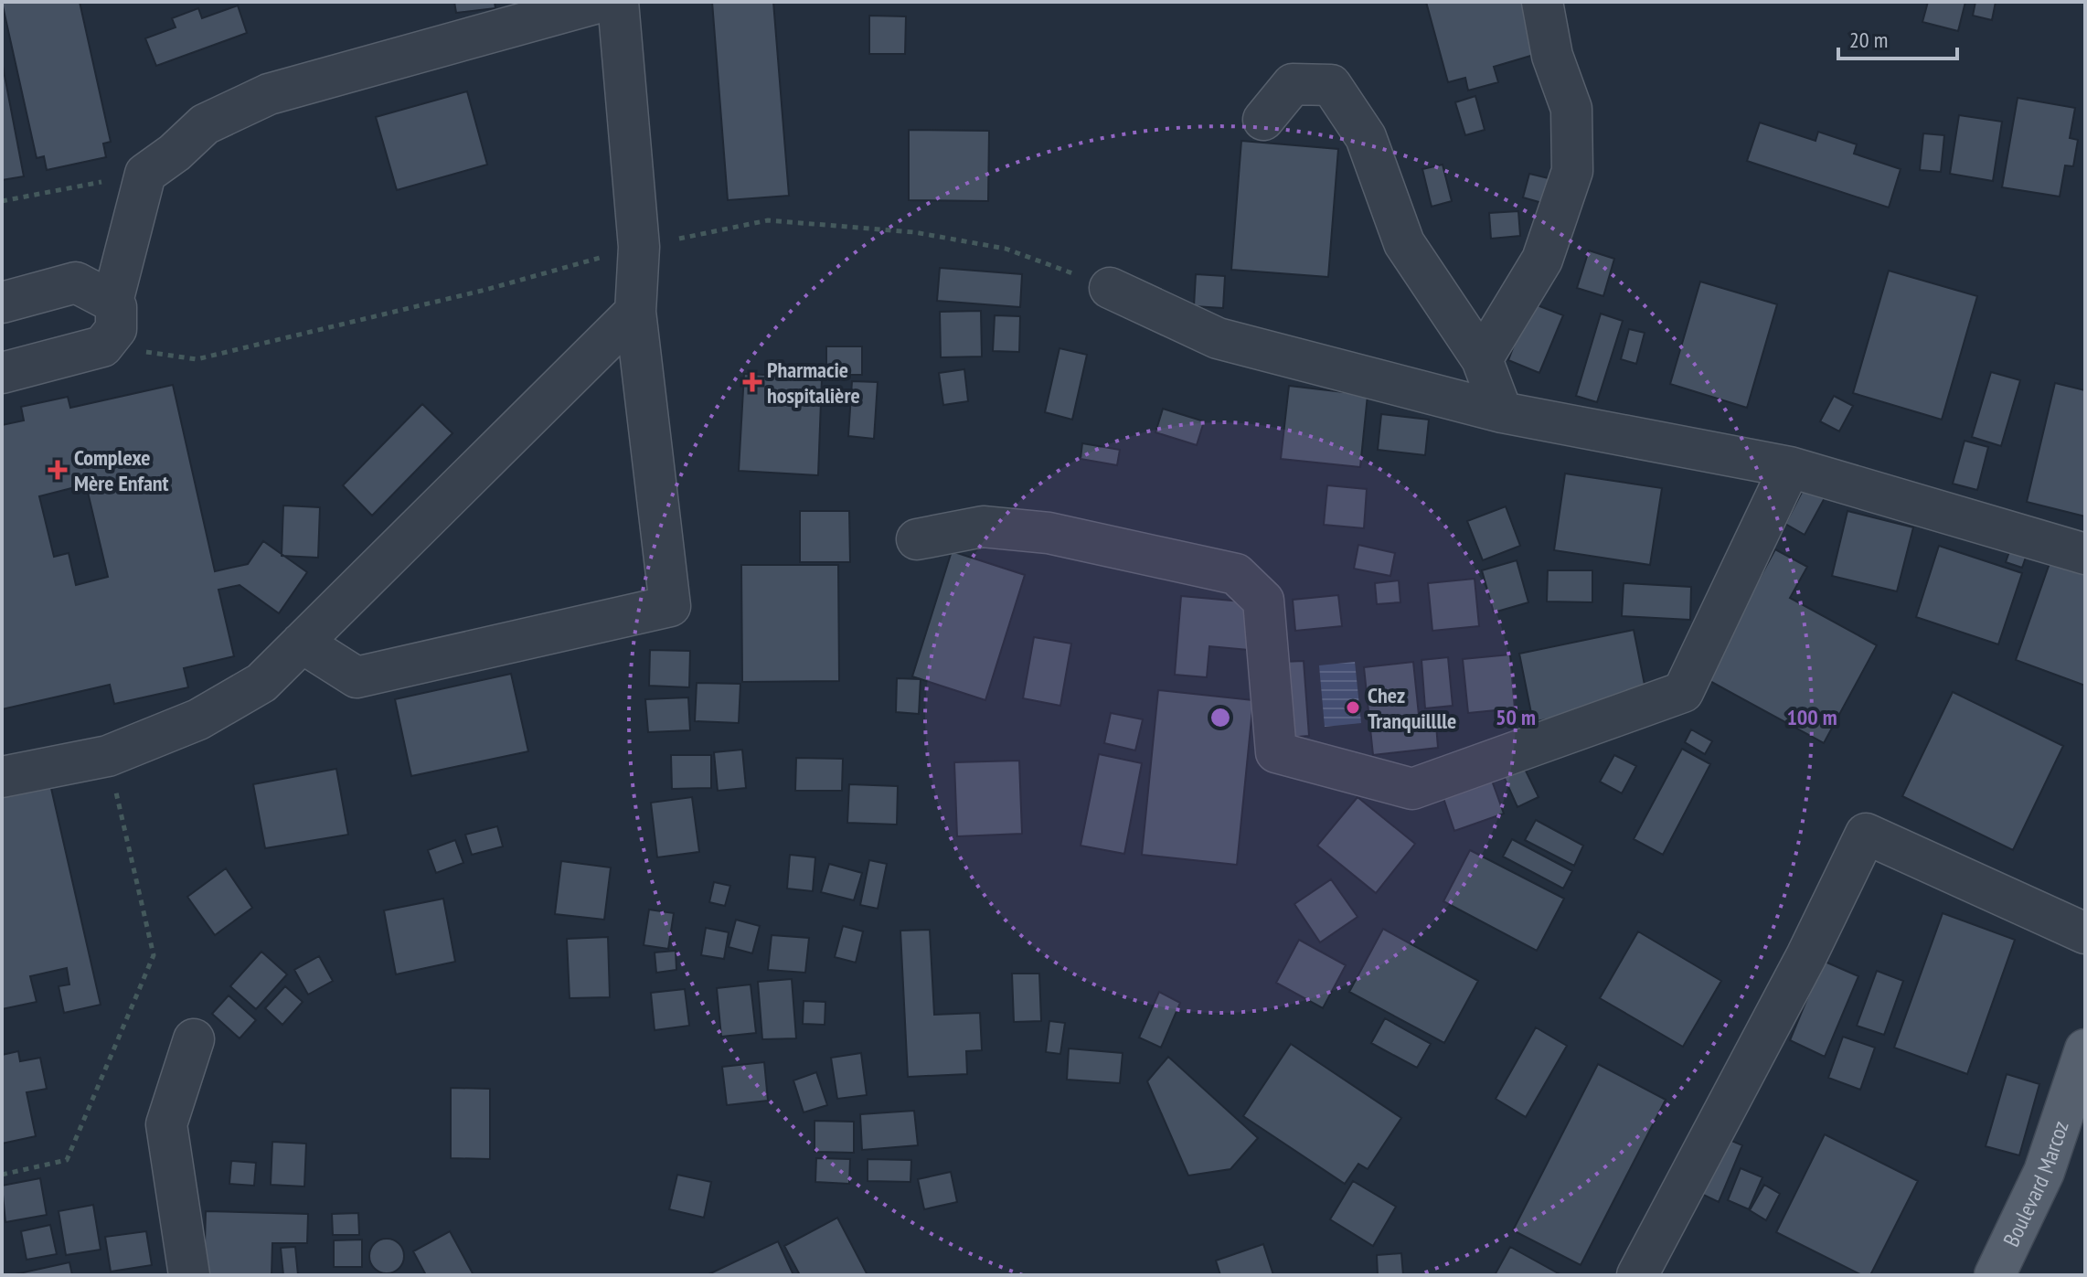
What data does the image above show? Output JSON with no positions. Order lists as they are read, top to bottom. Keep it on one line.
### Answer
{"streets":{"main road":["Boulevard Marcoz"]},"places":{"health":["Pharmacie hospitalière","Complexe Mère Enfant"],"other":["Chez Tranquilllle"]},"scale_bar":"20 m","rings":["50 m","100 m"]}
